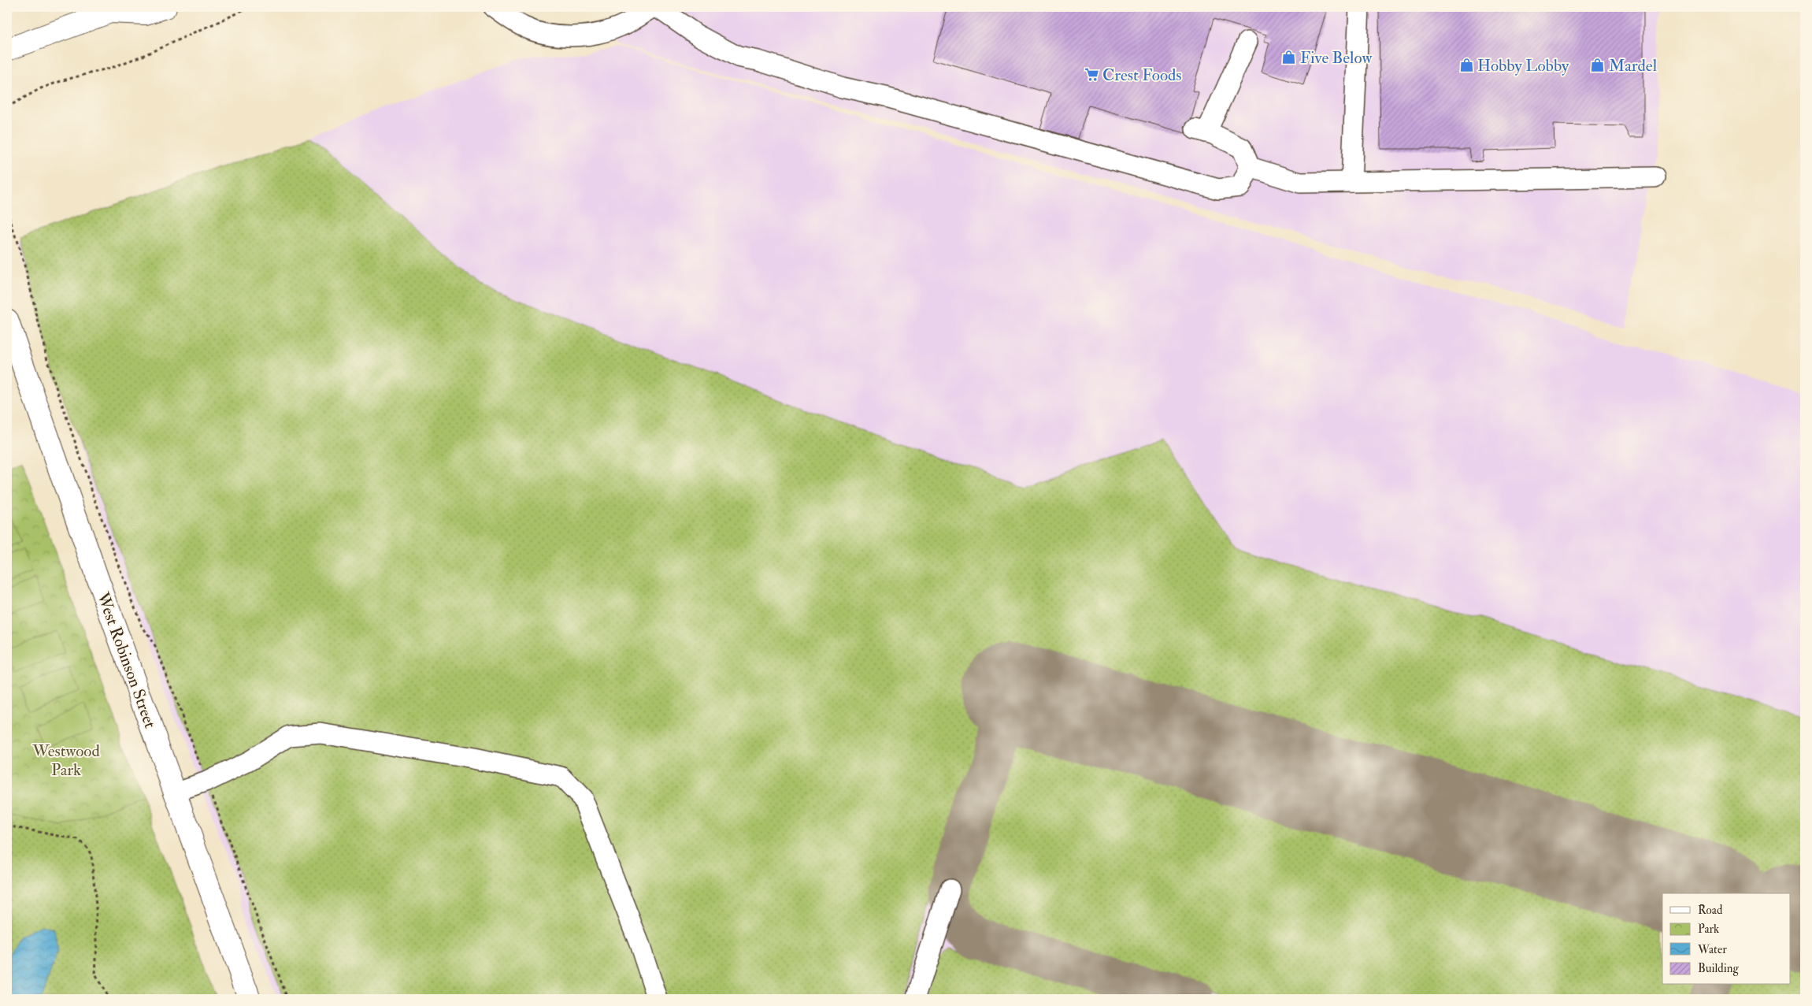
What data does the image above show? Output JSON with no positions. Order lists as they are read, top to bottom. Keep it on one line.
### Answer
{"streets":{"main road":["West Robinson Street"]},"parks":["Westwood Park"],"places":{"shop":["Five Below","Hobby Lobby","Mardel"],"supermarket":["Crest Foods"]},"legend":["Road","Park","Water","Building"]}
